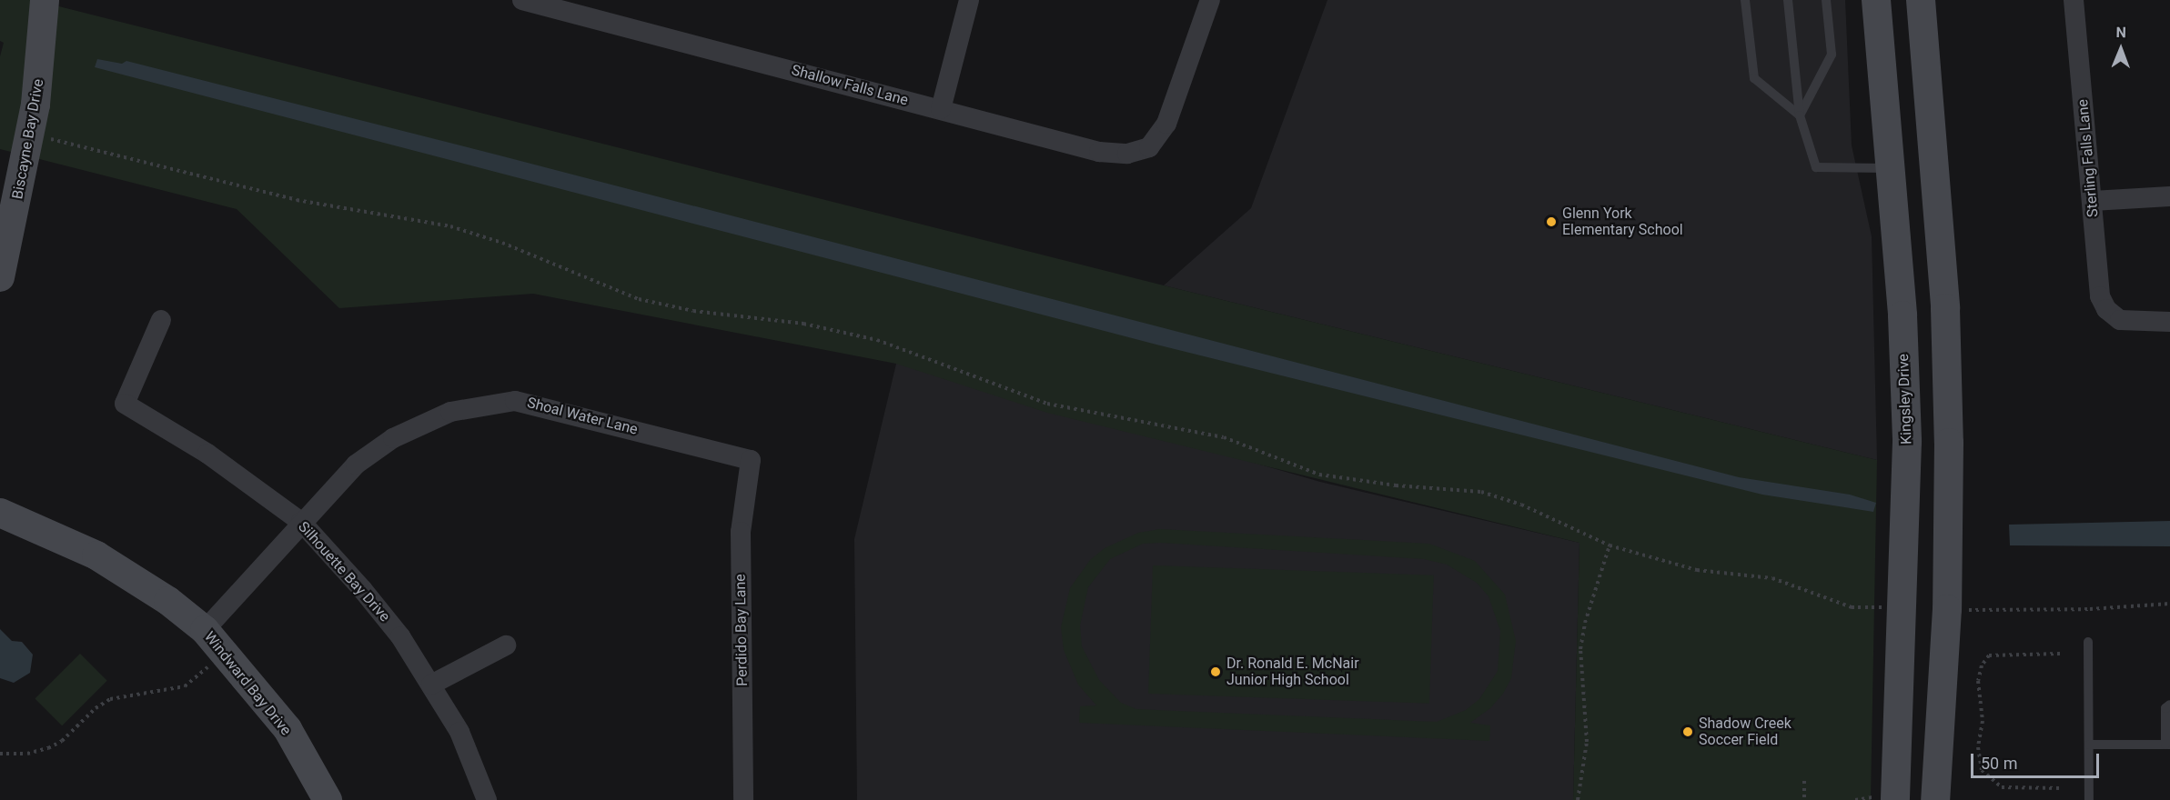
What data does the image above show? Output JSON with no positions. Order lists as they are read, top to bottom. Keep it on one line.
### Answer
{"streets":{"main road":["Biscayne Bay Drive","Kingsley Drive","Windward Bay Drive"],"street":["Shallow Falls Lane","Sterling Falls Lane","Shoal Water Lane","Silhouette Bay Drive","Perdido Bay Lane"]},"crossings":[["Shoal Water Lane","Silhouette Bay Drive"],["Shoal Water Lane","Perdido Bay Lane"],["Shoal Water Lane","Windward Bay Drive"]],"places":["Glenn York Elementary School","Dr. Ronald E. McNair Junior High School","Shadow Creek Soccer Field"],"scale_bar":"50 m","north":"top"}
